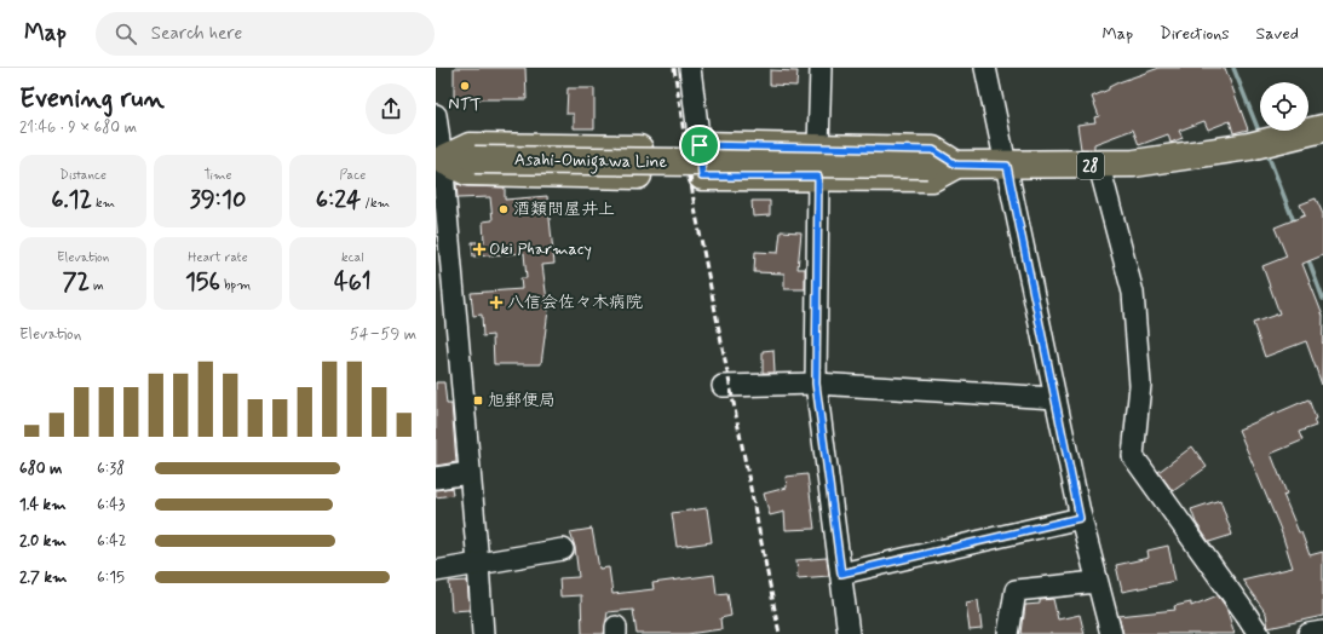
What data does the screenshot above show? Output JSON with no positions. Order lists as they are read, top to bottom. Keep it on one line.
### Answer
{"streets":{"main road":["Asahi-Omigawa Line","28"]},"places":{"other":["NTT","酒類問屋井上"],"health":["Oki Pharmacy","八信会佐々木病院"],"transit":["旭郵便局"]},"page":{"header":"Map","search":"Search here","nav":["Map","Directions","Saved"],"heading":["Evening run","21:46 · 9 × 680 m"],"stats":[["Distance","6.12 km"],["Time","39:10"],["Pace","6:24 /km"],["Elevation","72 m"],["Heart rate","156 bpm"],["kcal","461"]],"chart":["Elevation","54–59 m"],"list":[{"name":"680 m","note":"6:38"},{"name":"1.4 km","note":"6:43"},{"name":"2.0 km","note":"6:42"},{"name":"2.7 km","note":"6:15"}]}}
